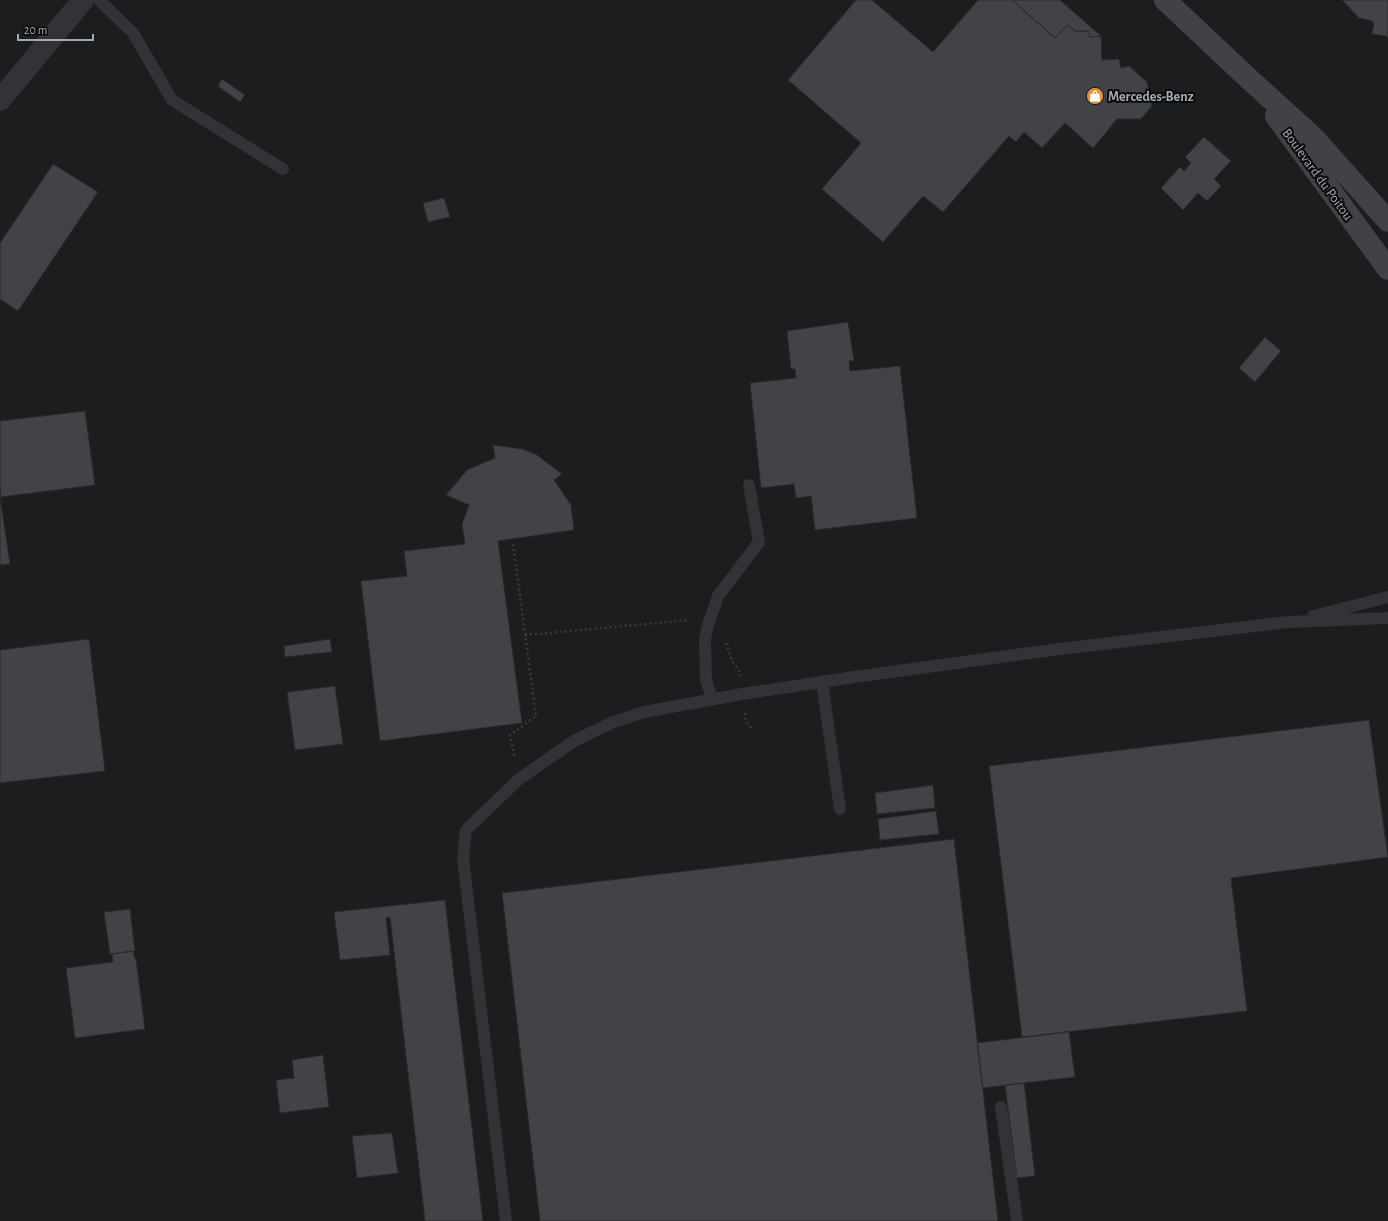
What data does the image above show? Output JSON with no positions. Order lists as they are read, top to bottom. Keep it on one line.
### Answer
{"streets":{"main road":["Boulevard du Poitou"]},"places":{"shop":["Mercedes-Benz"]},"scale_bar":"20 m"}
